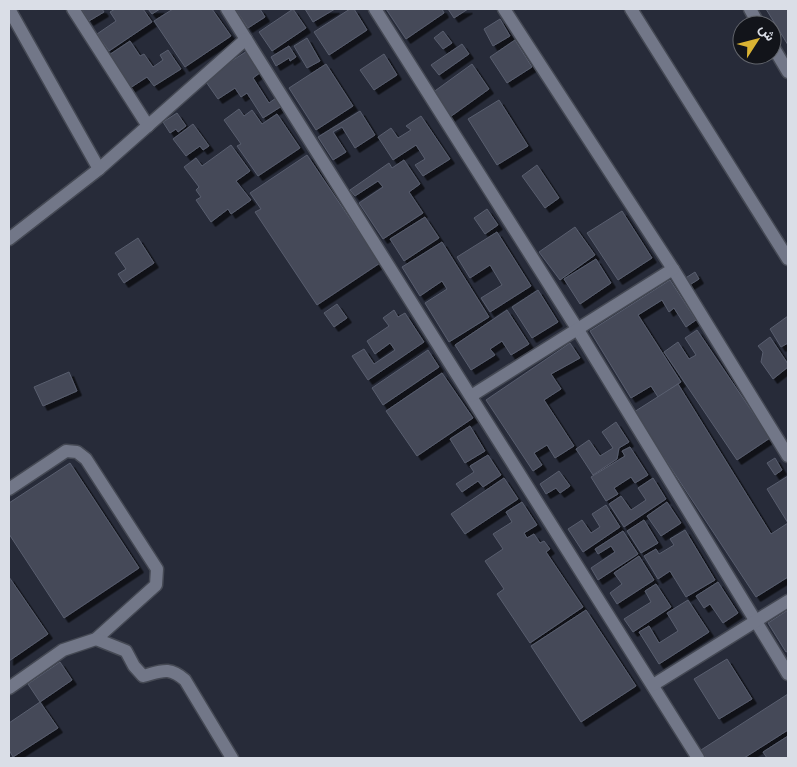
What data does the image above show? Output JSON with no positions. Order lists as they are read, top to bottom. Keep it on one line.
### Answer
{"north":"top right"}
